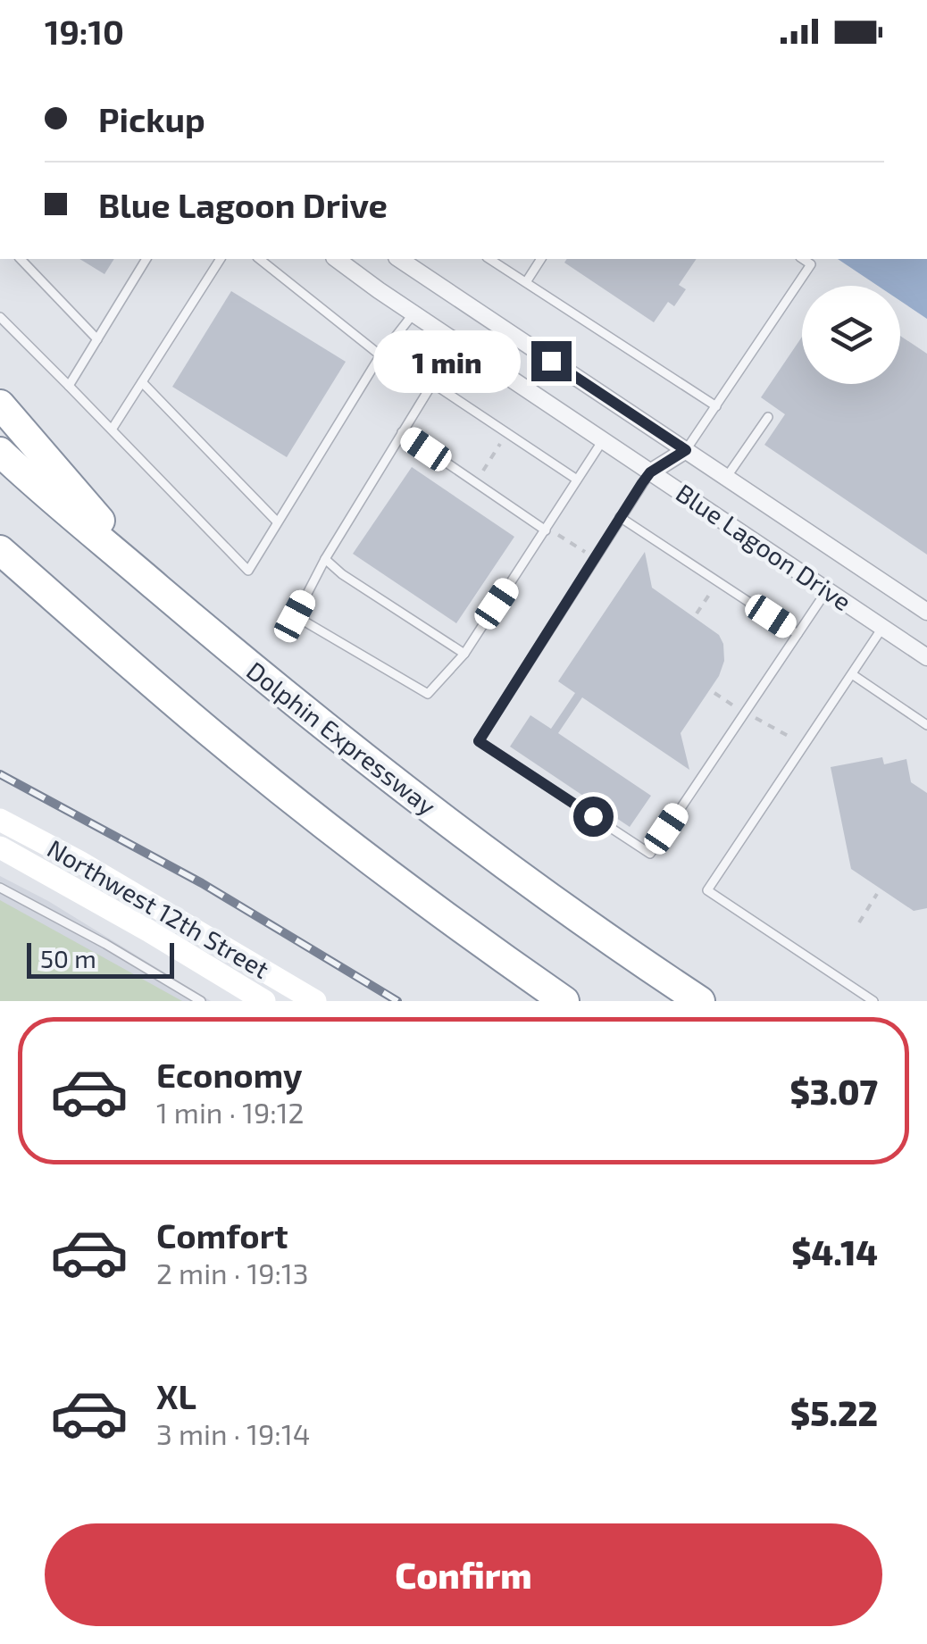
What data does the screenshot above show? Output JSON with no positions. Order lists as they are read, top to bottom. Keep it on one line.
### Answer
{"streets":{"highway":["Dolphin Expressway"],"main road":["Northwest 12th Street"],"street":["Blue Lagoon Drive"]},"scale_bar":"50 m","page":{"status":"19:10","banner":["Pickup","Blue Lagoon Drive"],"bubble":"1 min","scale":"50 m","list":[{"name":"Economy","note":"1 min · 19:12","value":"$3.07"},{"name":"Comfort","note":"2 min · 19:13","value":"$4.14"},{"name":"XL","note":"3 min · 19:14","value":"$5.22"}],"buttons":"Confirm"}}
